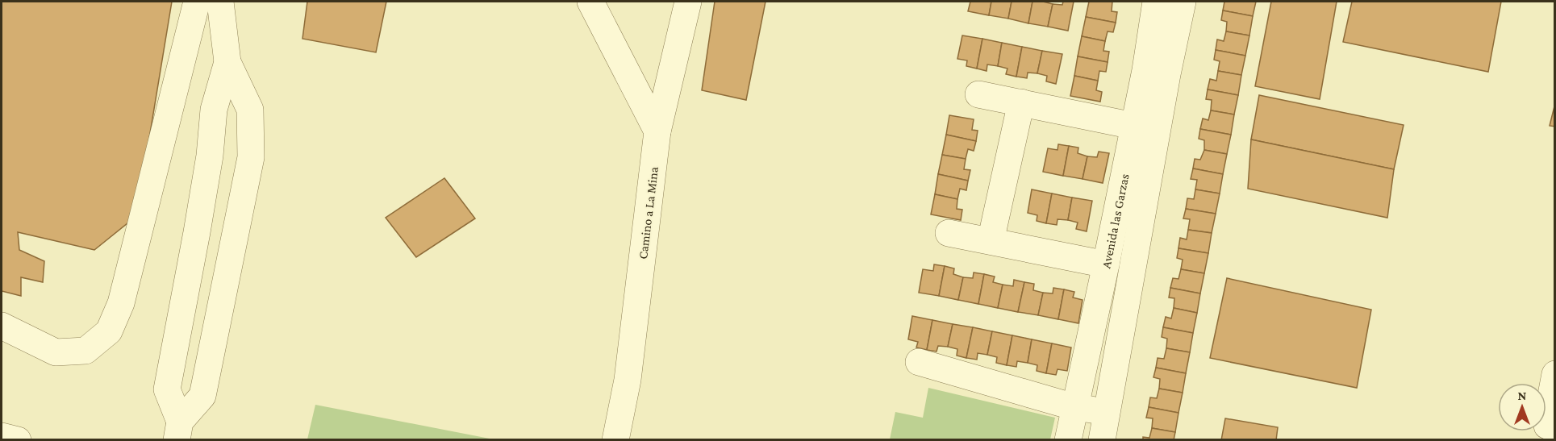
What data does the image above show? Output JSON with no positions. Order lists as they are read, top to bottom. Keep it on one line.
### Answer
{"streets":{"street":["Camino a La Mina","Avenida las Garzas"]},"north":"top"}
